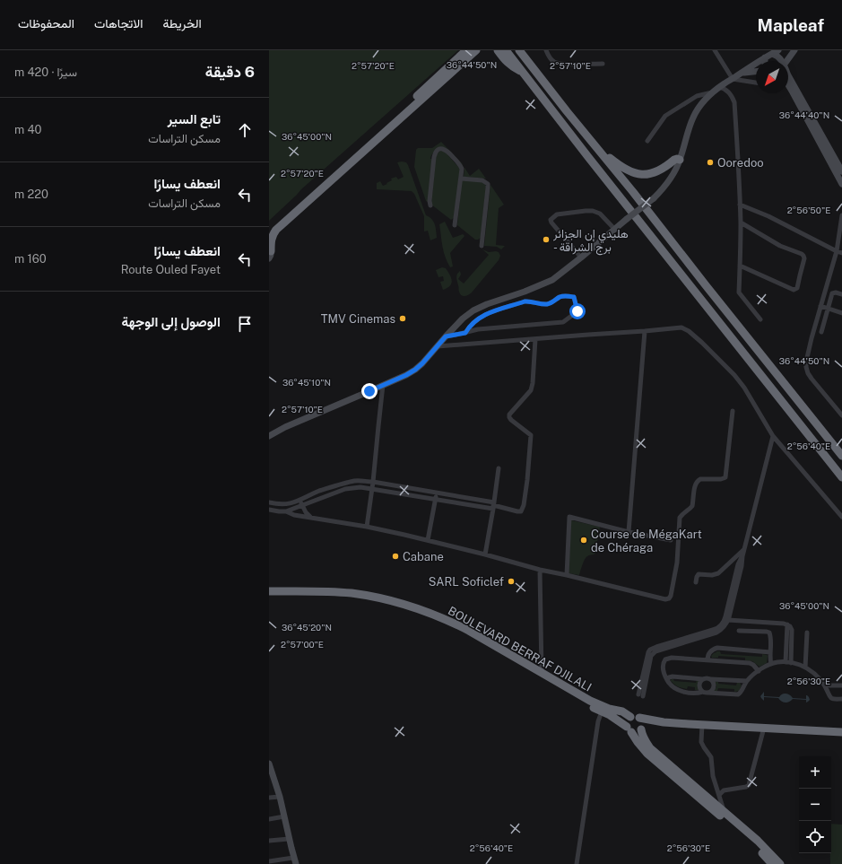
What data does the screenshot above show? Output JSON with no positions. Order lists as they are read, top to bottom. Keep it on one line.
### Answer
{"streets":{"highway":["BOULEVARD BERRAF DJILALI"]},"places":["Ooredoo","هليدي إن الجزائر - برج الشراقة","TMV Cinemas","Course de MégaKart de Chéraga","Cabane","SARL Soficlef"],"north":"bottom left","page":{"header":"Mapleaf","nav":["الخريطة","الاتجاهات","المحفوظات"],"heading":["6 دقيقة","سيرًا · 420 m"],"list":[["تابع السير","مسكن التراسات","40 m"],["انعطف يسارًا","مسكن التراسات","220 m"],["انعطف يسارًا","Route Ouled Fayet","160 m"],"الوصول إلى الوجهة"],"map_buttons":["+","−"]},"coordinates":["36°44'50\"N","2°57'20\"E","2°57'10\"E","36°44'40\"N","36°45'00\"N","2°56'50\"E","36°45'10\"N","2°56'40\"E","36°45'20\"N","2°57'00\"E","2°56'30\"E"]}
